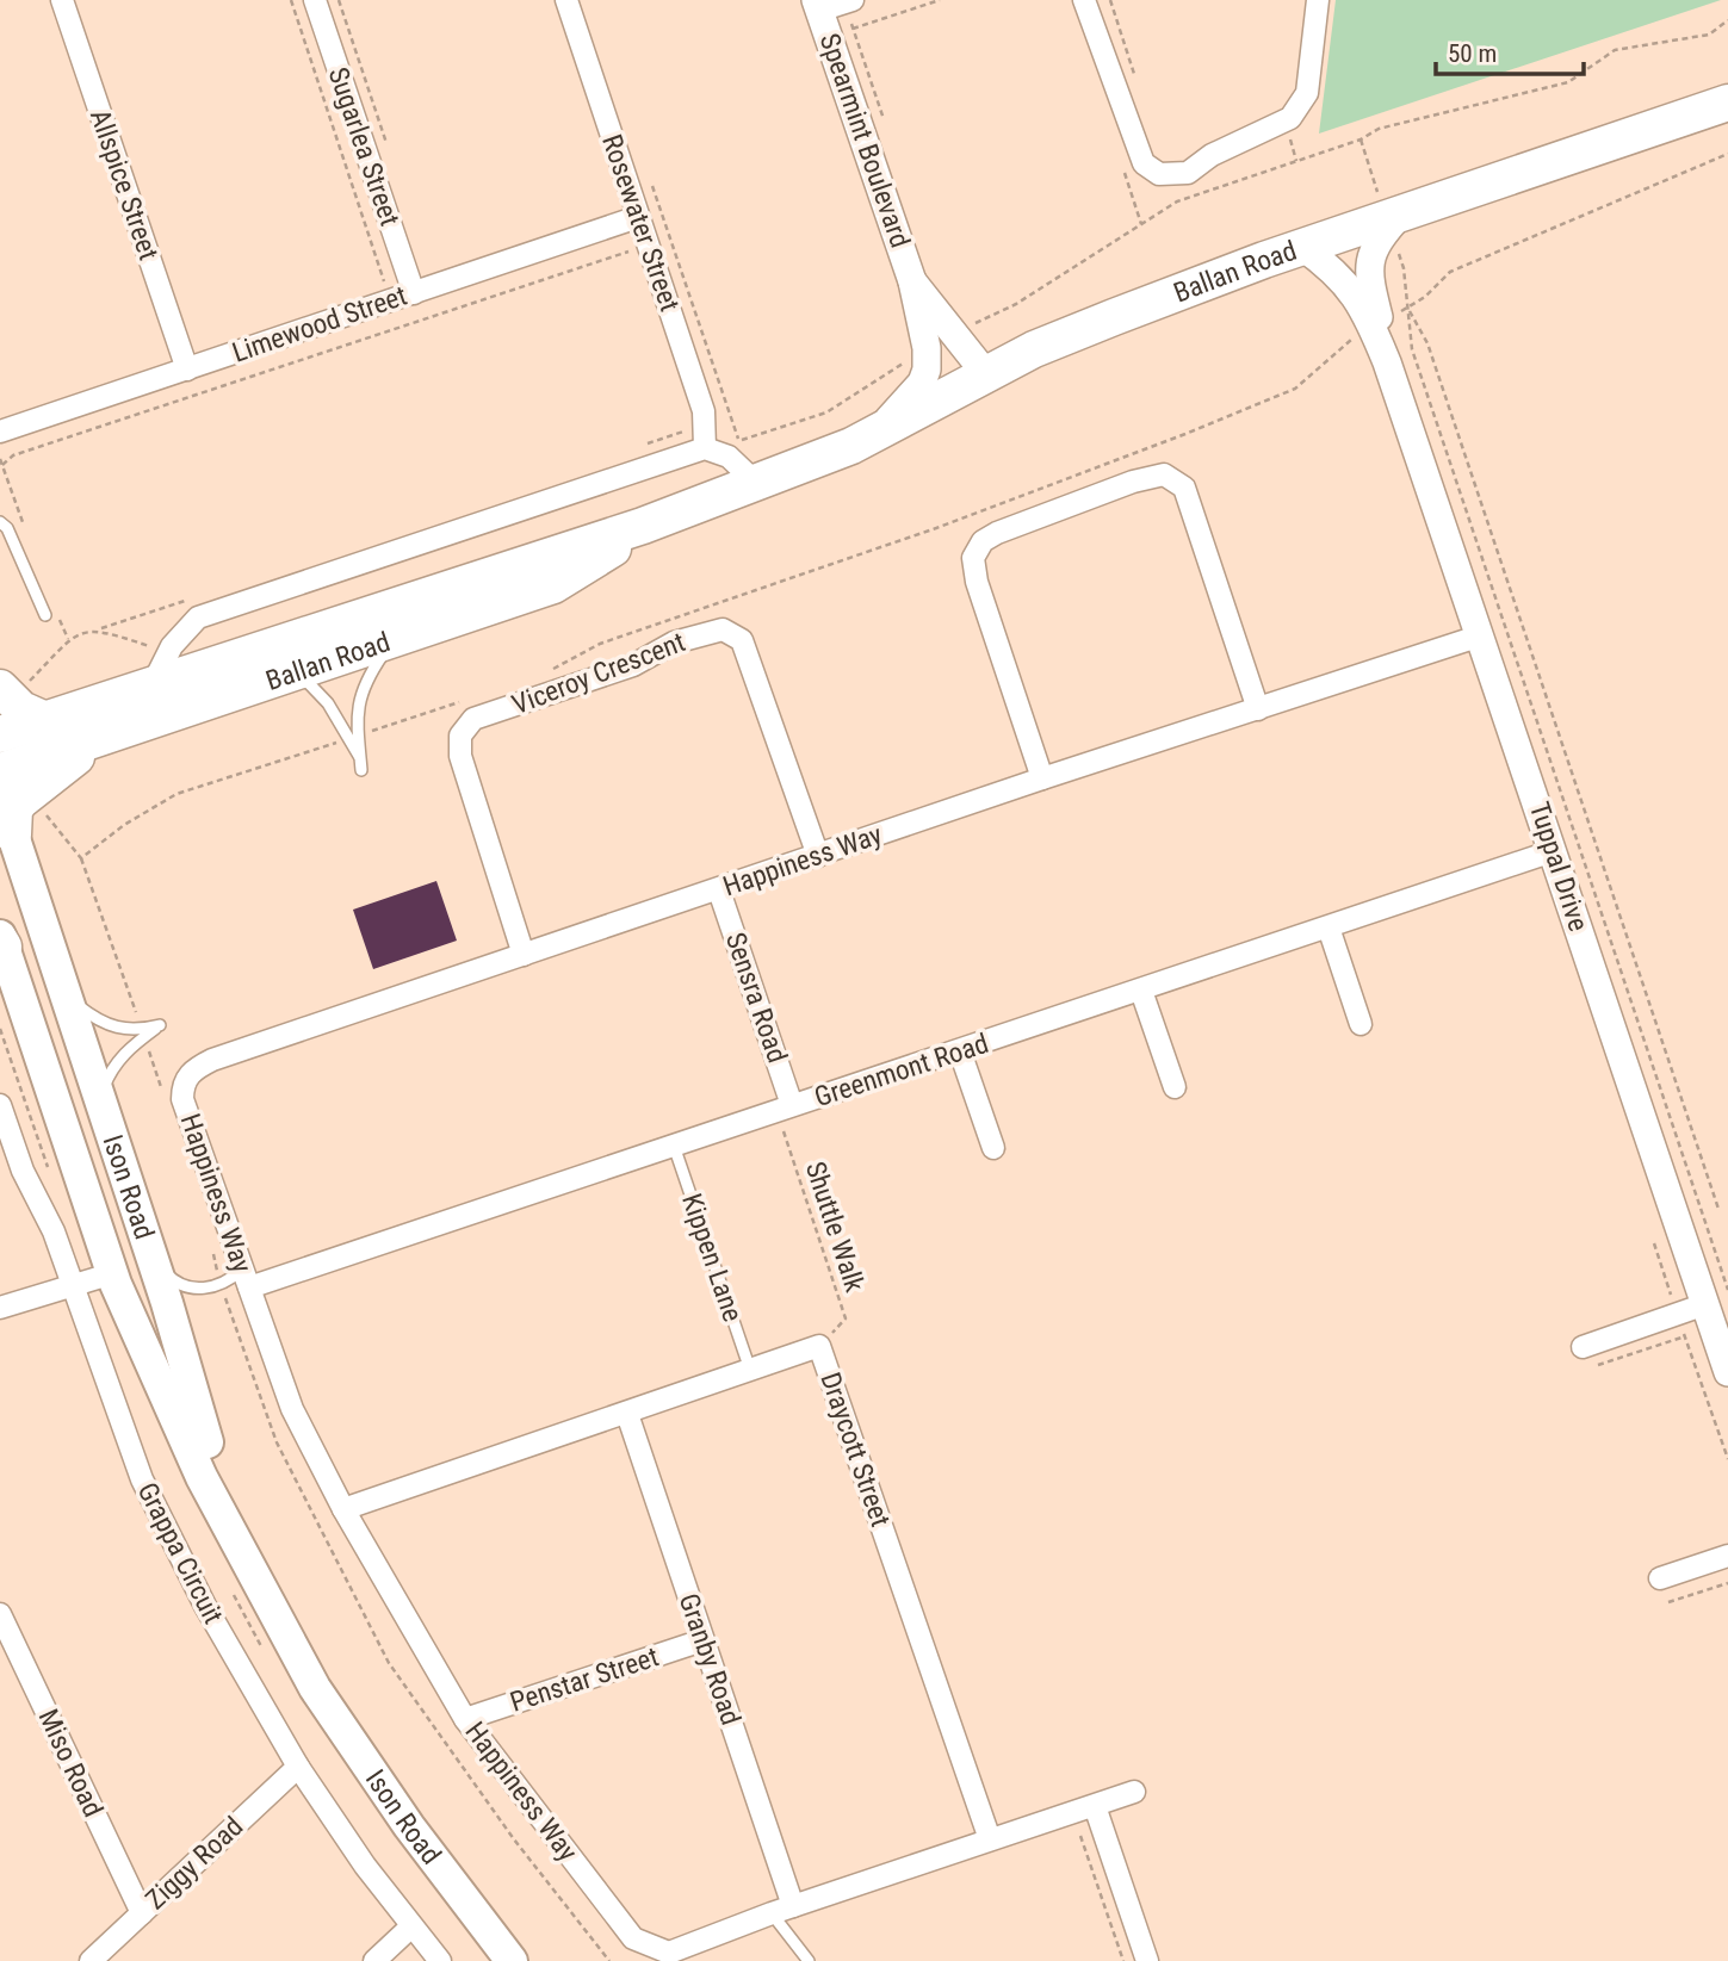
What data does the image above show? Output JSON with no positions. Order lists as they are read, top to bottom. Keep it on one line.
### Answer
{"streets":{"main road":["Ballan Road","Ison Road"],"street":["Spearmint Boulevard","Sugarlea Street","Allspice Street","Rosewater Street","Limewood Street","Viceroy Crescent","Happiness Way","Tuppal Drive","Sensra Road","Greenmont Road","Draycott Street","Grappa Circuit","Granby Road","Penstar Street","Miso Road","Ziggy Road"],"lane":["Kippen Lane"],"path":["Shuttle Walk"]},"crossings":[["Spearmint Boulevard","Ballan Road"],["Sugarlea Street","Limewood Street"],["Allspice Street","Limewood Street"],["Rosewater Street","Limewood Street"],["Ballan Road","Tuppal Drive"],["Viceroy Crescent","Happiness Way"],["Happiness Way","Tuppal Drive"],["Happiness Way","Sensra Road"],["Happiness Way","Greenmont Road"],["Happiness Way","Draycott Street"],["Happiness Way","Granby Road"],["Happiness Way","Penstar Street"],["Tuppal Drive","Greenmont Road"],["Sensra Road","Greenmont Road"],["Sensra Road","Shuttle Walk"],["Greenmont Road","Shuttle Walk"],["Greenmont Road","Kippen Lane"],["Shuttle Walk","Draycott Street"],["Kippen Lane","Draycott Street"],["Draycott Street","Granby Road"],["Grappa Circuit","Ziggy Road"],["Granby Road","Penstar Street"],["Miso Road","Ziggy Road"]],"scale_bar":"50 m"}
